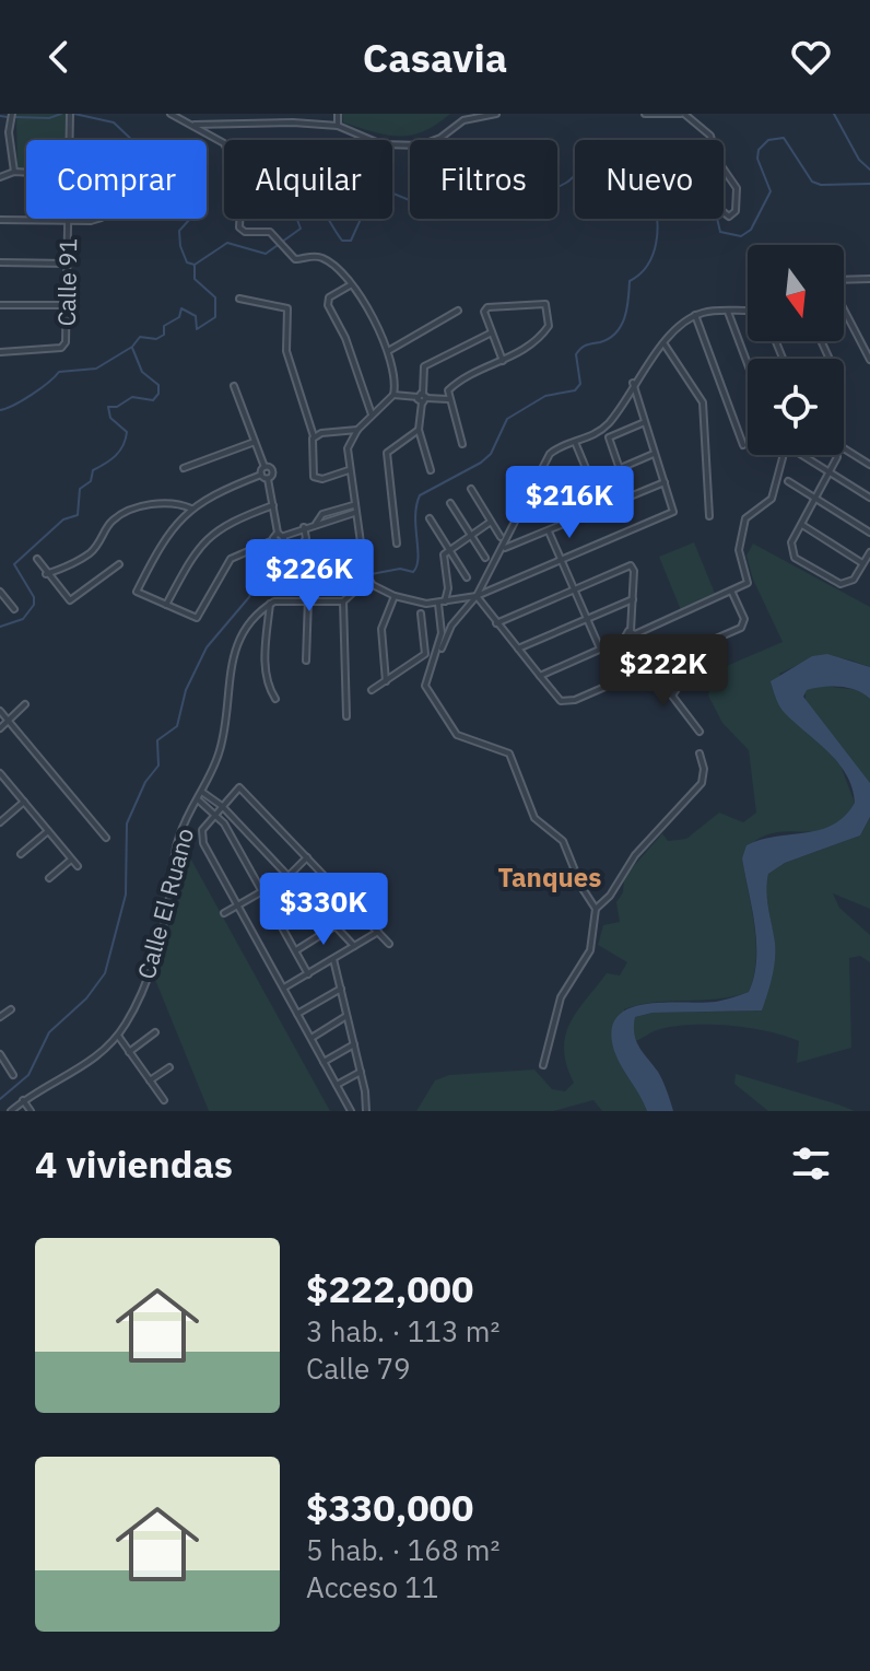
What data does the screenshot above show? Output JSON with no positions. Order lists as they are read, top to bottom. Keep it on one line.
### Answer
{"streets":{"street":["Calle 91","Calle El Ruano"]},"districts":["Tanques"],"north":"bottom","page":{"header":"Casavia","chip":["Comprar","Alquilar","Filtros","Nuevo"],"price":["$216K","$226K","$222K","$330K"],"heading":"4 viviendas","list":[{"name":"$222,000","note":"3 hab. · 113 m² · Calle 79"},{"name":"$330,000","note":"5 hab. · 168 m² · Acceso 11"}]}}
